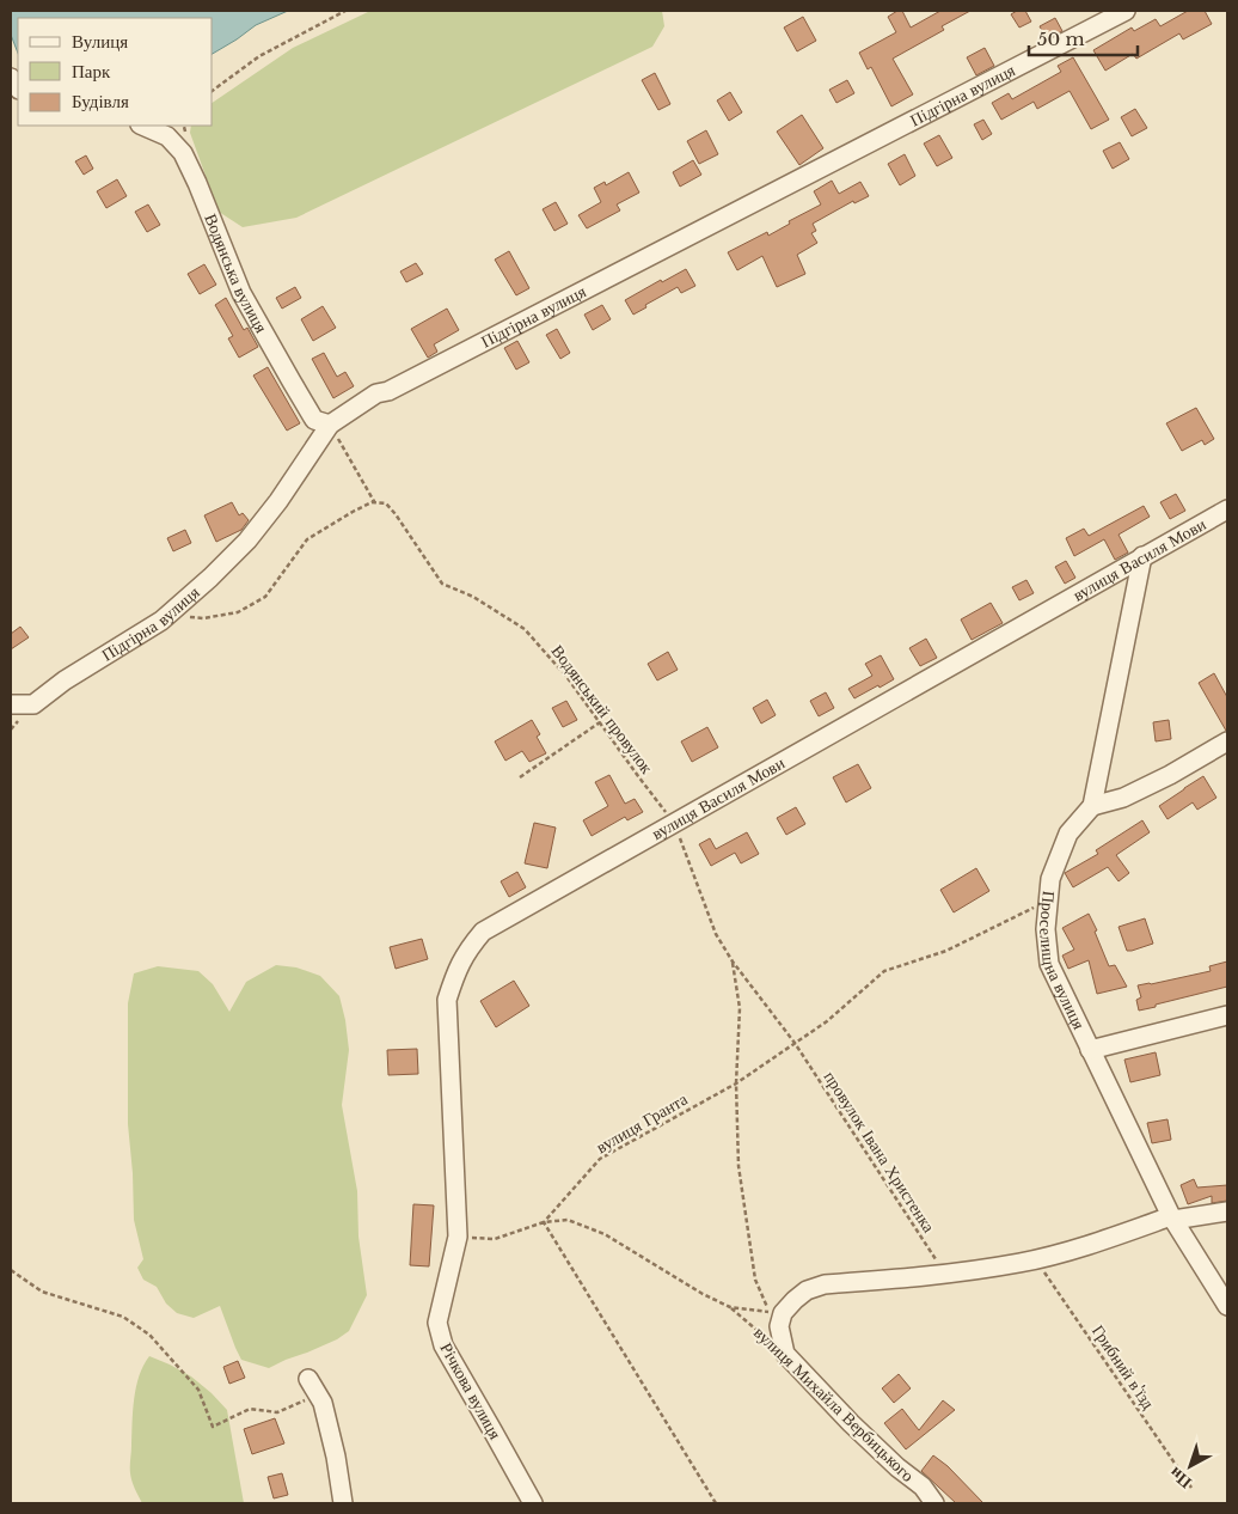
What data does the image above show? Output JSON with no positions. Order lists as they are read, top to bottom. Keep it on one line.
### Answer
{"streets":{"street":["Підгірна вулиця","Водянська вулиця","вулиця Василя Мови","Проселищна вулиця","Річкова вулиця","вулиця Михайла Вербицького"],"path":["Водянський провулок","вулиця Гранта","провулок Івана Христенка","Грибний в'їзд"]},"crossings":[["Підгірна вулиця","Водянська вулиця"],["вулиця Василя Мови","Водянський провулок"],["вулиця Василя Мови","Проселищна вулиця"],["вулиця Василя Мови","Річкова вулиця"],["вулиця Василя Мови","вулиця Михайла Вербицького"],["Водянський провулок","вулиця Гранта"],["Водянський провулок","провулок Івана Христенка"],["Проселищна вулиця","вулиця Гранта"],["вулиця Гранта","провулок Івана Христенка"],["вулиця Гранта","вулиця Михайла Вербицького"],["Річкова вулиця","вулиця Михайла Вербицького"]],"legend":["Вулиця","Парк","Будівля"],"scale_bar":"50 m","north":"bottom left"}
